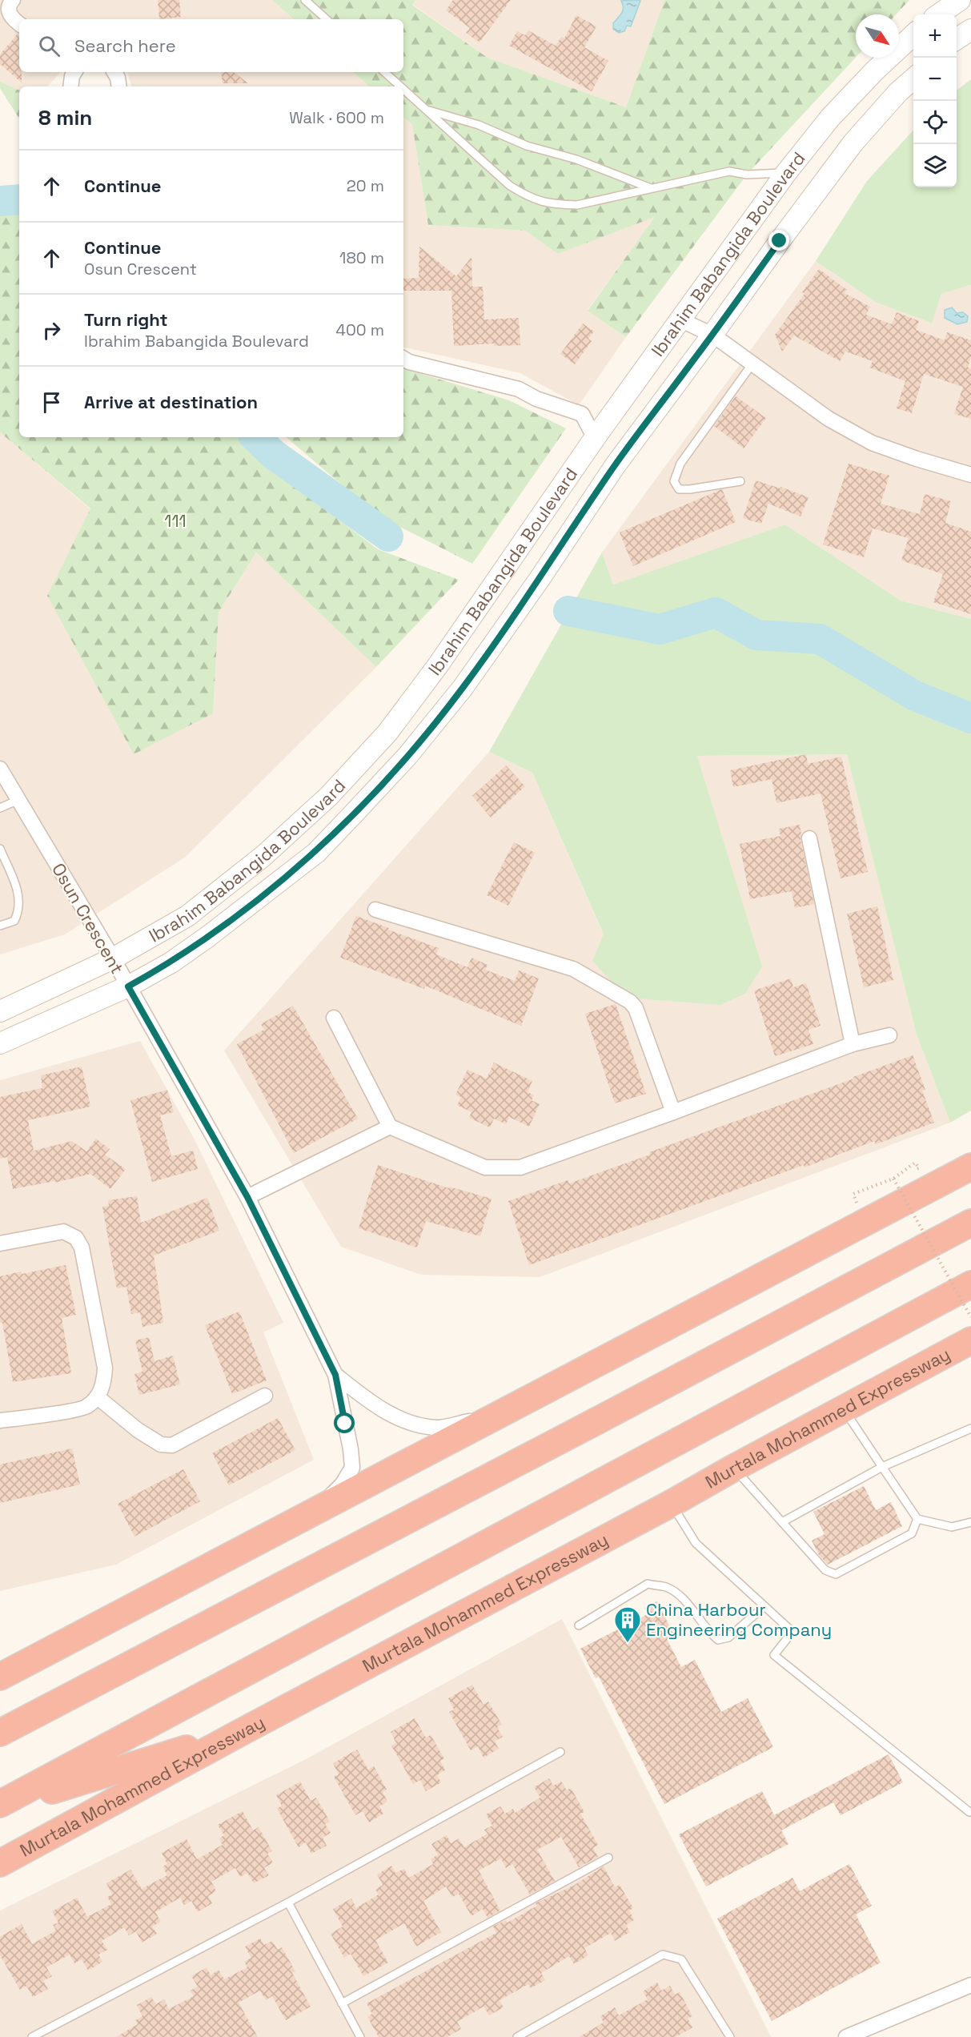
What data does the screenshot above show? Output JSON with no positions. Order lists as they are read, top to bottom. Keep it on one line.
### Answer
{"streets":{"highway":["Murtala Mohammed Expressway"],"street":["Ibrahim Babangida Boulevard","Osun Crescent"]},"crossings":[["Ibrahim Babangida Boulevard","Osun Crescent"]],"parks":["111"],"places":{"building":["China Harbour Engineering Company"]},"north":"bottom right","page":{"map_buttons":["+","−"],"search":"Search here","heading":["8 min","Walk · 600 m"],"list":[["Continue","20 m"],["Continue","Osun Crescent","180 m"],["Turn right","Ibrahim Babangida Boulevard","400 m"],"Arrive at destination"]}}
